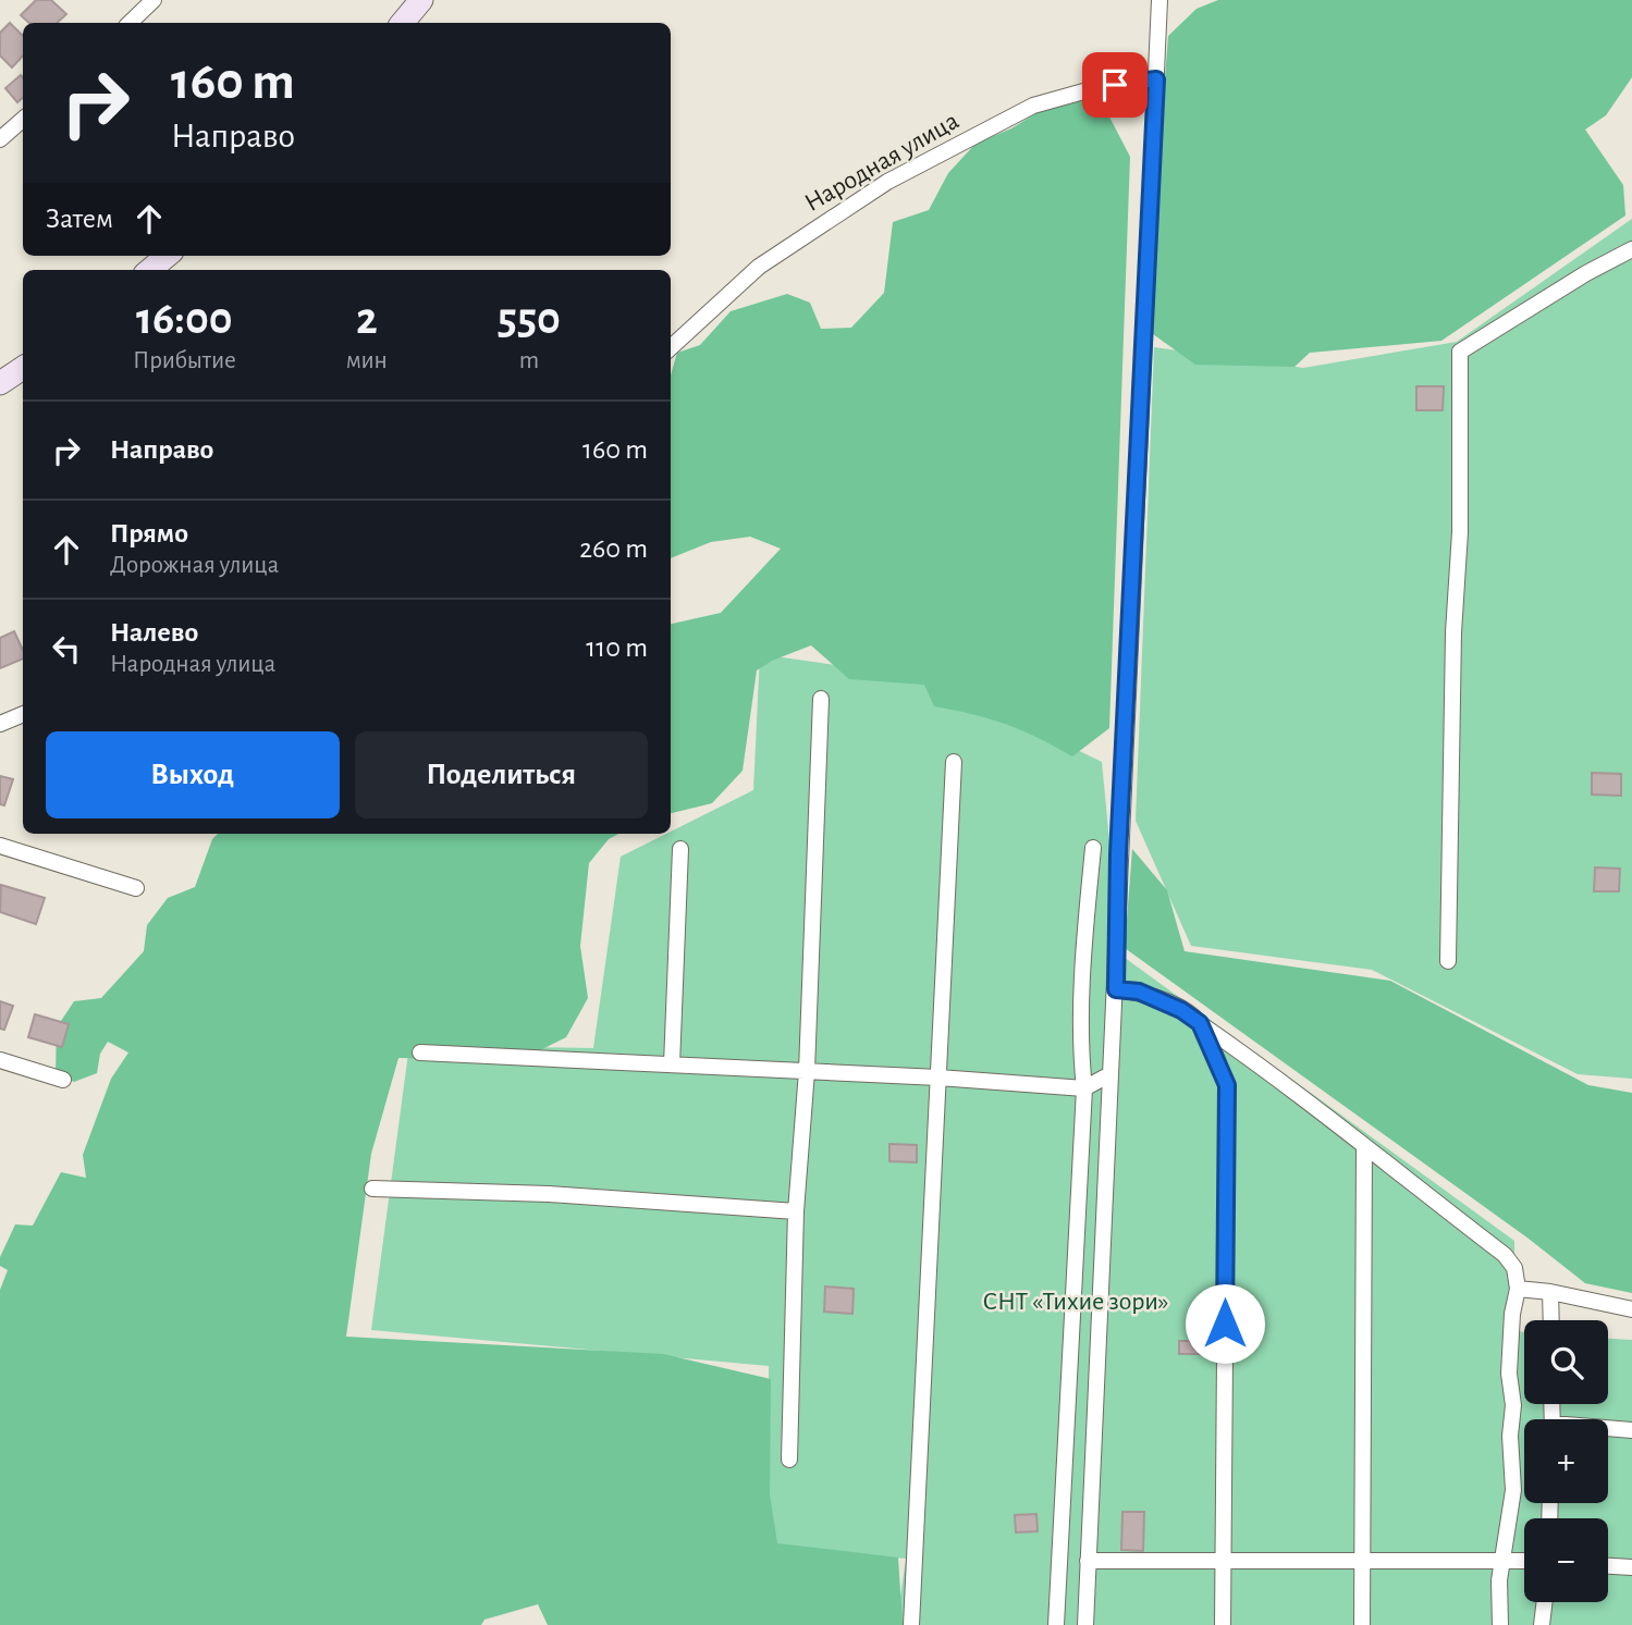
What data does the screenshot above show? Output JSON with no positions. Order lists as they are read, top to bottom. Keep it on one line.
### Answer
{"streets":{"street":["Народная улица"]},"parks":["СНТ «Тихие зори»"],"page":{"turn":["160 m","Направо"],"then":"Затем","eta":["16:00","Прибытие","2","мин","550","m"],"list":[{"name":"Направо","value":"160 m"},{"name":"Прямо","note":"Дорожная улица","value":"260 m"},{"name":"Налево","note":"Народная улица","value":"110 m"}],"buttons":["Выход","Поделиться"],"map_buttons":["+","−"]}}
